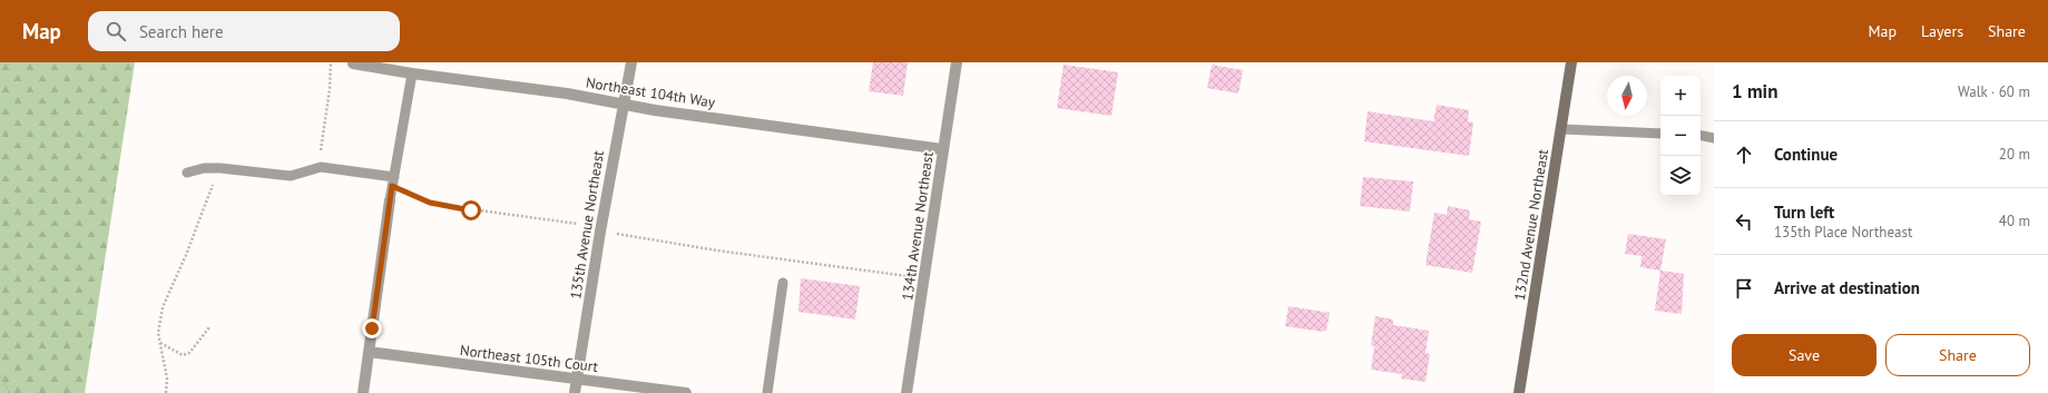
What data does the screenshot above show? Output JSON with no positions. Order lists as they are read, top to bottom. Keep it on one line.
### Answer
{"streets":{"street":["Northeast 104th Way","135th Avenue Northeast","132nd Avenue Northeast","134th Avenue Northeast","Northeast 105th Court"]},"crossings":[["Northeast 104th Way","135th Avenue Northeast"],["Northeast 104th Way","134th Avenue Northeast"],["135th Avenue Northeast","Northeast 105th Court"]],"north":"bottom","page":{"header":"Map","search":"Search here","nav":["Map","Layers","Share"],"heading":["1 min","Walk · 60 m"],"map_buttons":["+","−"],"list":[["Continue","20 m"],["Turn left","135th Place Northeast","40 m"],"Arrive at destination"],"buttons":["Save","Share"]}}
